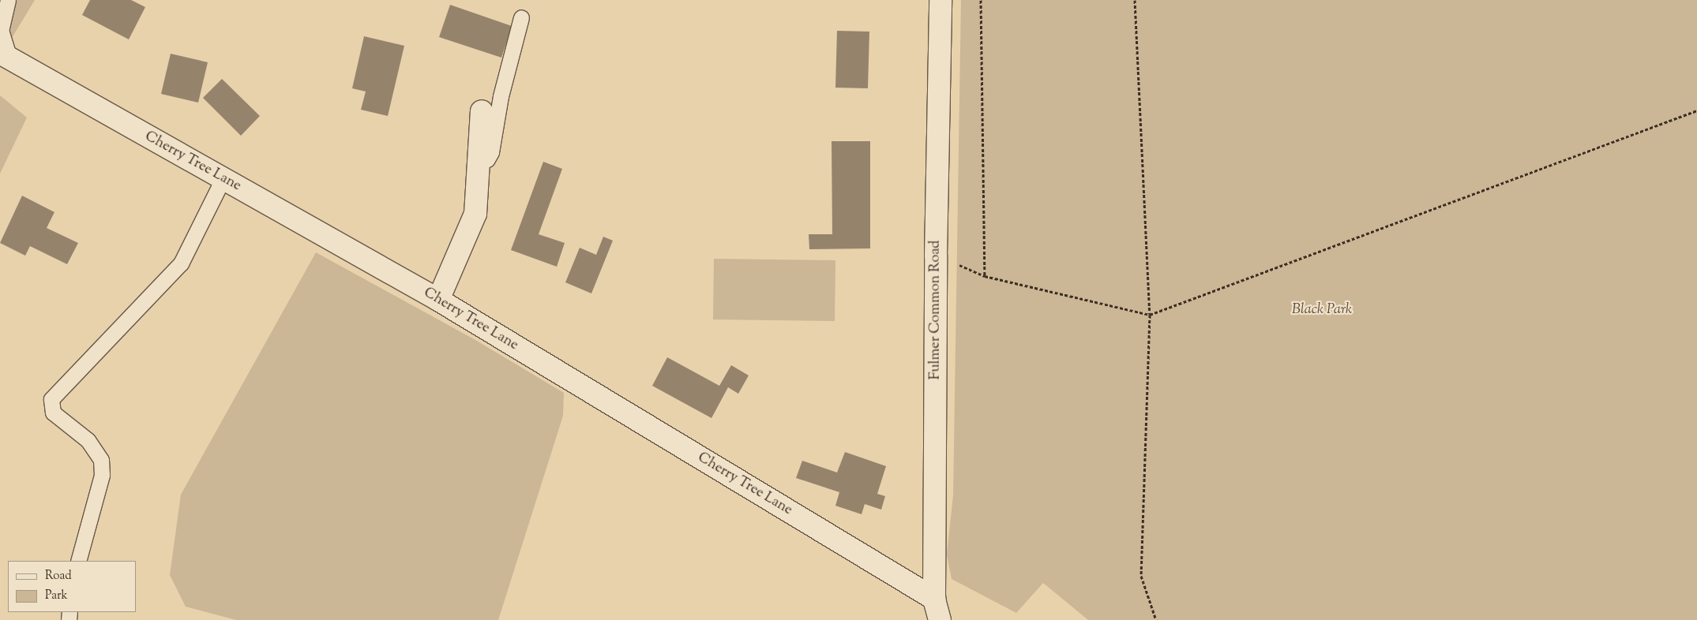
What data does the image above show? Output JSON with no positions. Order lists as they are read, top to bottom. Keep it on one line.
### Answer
{"streets":{"street":["Cherry Tree Lane","Fulmer Common Road"]},"crossings":[["Cherry Tree Lane","Fulmer Common Road"]],"parks":["Black Park"],"legend":["Road","Park"]}
